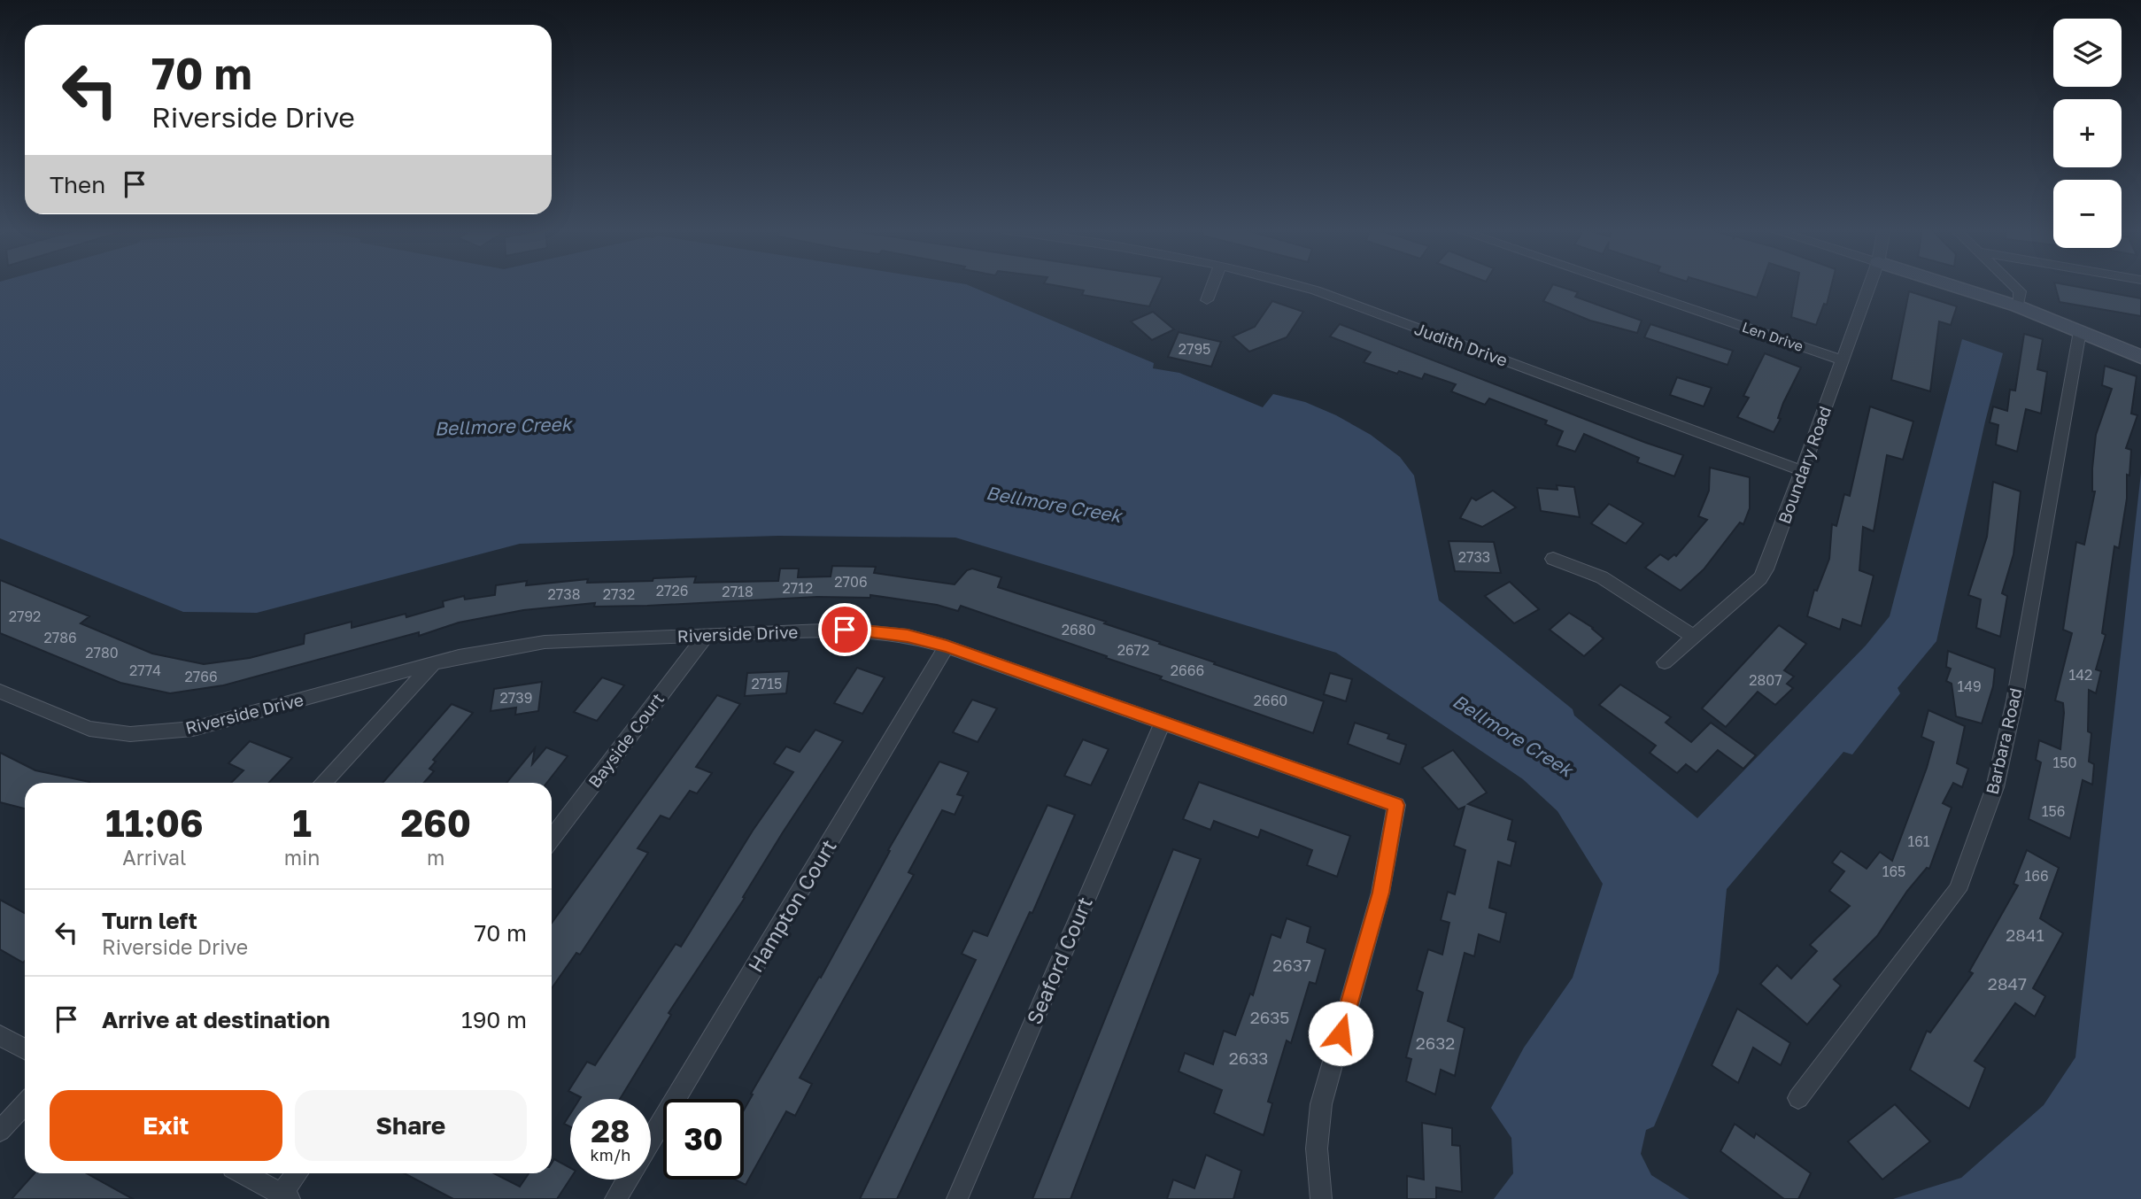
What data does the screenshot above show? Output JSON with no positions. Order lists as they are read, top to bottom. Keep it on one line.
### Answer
{"streets":{"street":["Len Drive","Judith Drive","Boundary Road","Riverside Drive","Bayside Court","Barbara Road","Hampton Court","Seaford Court"]},"crossings":[["Len Drive","Boundary Road"],["Judith Drive","Boundary Road"],["Riverside Drive","Bayside Court"],["Riverside Drive","Hampton Court"],["Riverside Drive","Seaford Court"]],"water":["Bellmore Creek"],"house_numbers":["2795","2733","2706","2712","2726","2718","2738","2732","2792","2680","2786","2672","2780","2774","2666","142","2766","2807","2715","149","2739","2660","150","156","161","165","166","2841","2637","2847","2635","2632","2633"],"page":{"map_buttons":["+","−"],"turn":["70 m","Riverside Drive"],"then":"Then","eta":["11:06","Arrival","1","min","260","m"],"list":[{"name":"Turn left","note":"Riverside Drive","value":"70 m"},{"name":"Arrive at destination","value":"190 m"}],"buttons":["Exit","Share"],"speed":"28 km/h","limit":"30"}}
